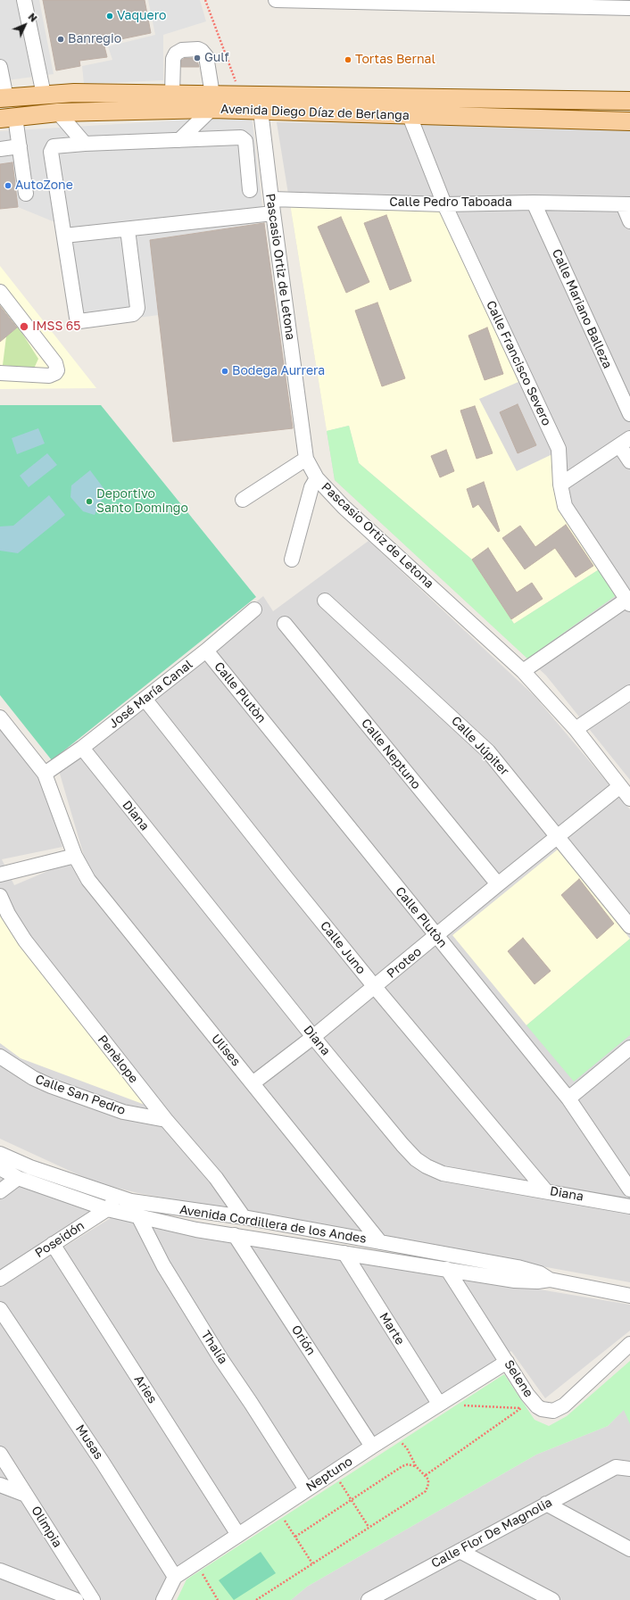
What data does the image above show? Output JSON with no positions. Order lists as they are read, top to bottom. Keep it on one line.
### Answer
{"streets":{"main road":["Avenida Diego Díaz de Berlanga"],"street":["Calle Pedro Taboada","Pascasio Ortiz de Letona","Calle Mariano Balleza","Calle Francisco Severo","Calle Plutòn","José María Canal","Calle Júpiter","Calle Neptuno","Diana","Calle Juno","Proteo","Ulises","Penèlope","Calle San Pedro","Avenida Cordillera de los Andes","Poseidón","Marte","Orión","Thalía","Selene","Aries","Musas","Neptuno","Olimpia","Calle Flor De Magnolia"]},"crossings":[["Avenida Diego Díaz de Berlanga","Pascasio Ortiz de Letona"],["Avenida Diego Díaz de Berlanga","Calle Francisco Severo"],["Calle Pedro Taboada","Pascasio Ortiz de Letona"],["Calle Pedro Taboada","Calle Mariano Balleza"],["Calle Pedro Taboada","Calle Francisco Severo"],["Pascasio Ortiz de Letona","Proteo"],["Calle Plutòn","José María Canal"],["Calle Plutòn","Proteo"],["José María Canal","Diana"],["José María Canal","Calle Juno"],["José María Canal","Ulises"],["Calle Júpiter","Proteo"],["Calle Neptuno","Proteo"],["Diana","Calle Juno"],["Diana","Proteo"],["Calle Juno","Proteo"],["Proteo","Ulises"],["Ulises","Avenida Cordillera de los Andes"],["Penèlope","Calle San Pedro"],["Penèlope","Avenida Cordillera de los Andes"],["Avenida Cordillera de los Andes","Poseidón"],["Avenida Cordillera de los Andes","Marte"],["Avenida Cordillera de los Andes","Orión"],["Avenida Cordillera de los Andes","Thalía"],["Avenida Cordillera de los Andes","Selene"],["Poseidón","Thalía"],["Poseidón","Aries"],["Marte","Neptuno"],["Orión","Neptuno"],["Thalía","Neptuno"],["Selene","Neptuno"],["Aries","Neptuno"],["Musas","Neptuno"]],"places":["Vaquero","Banregio","Gulf","Tortas Bernal","AutoZone","IMSS 65","Bodega Aurrera","Deportivo Santo Domingo"],"north":"top right"}
